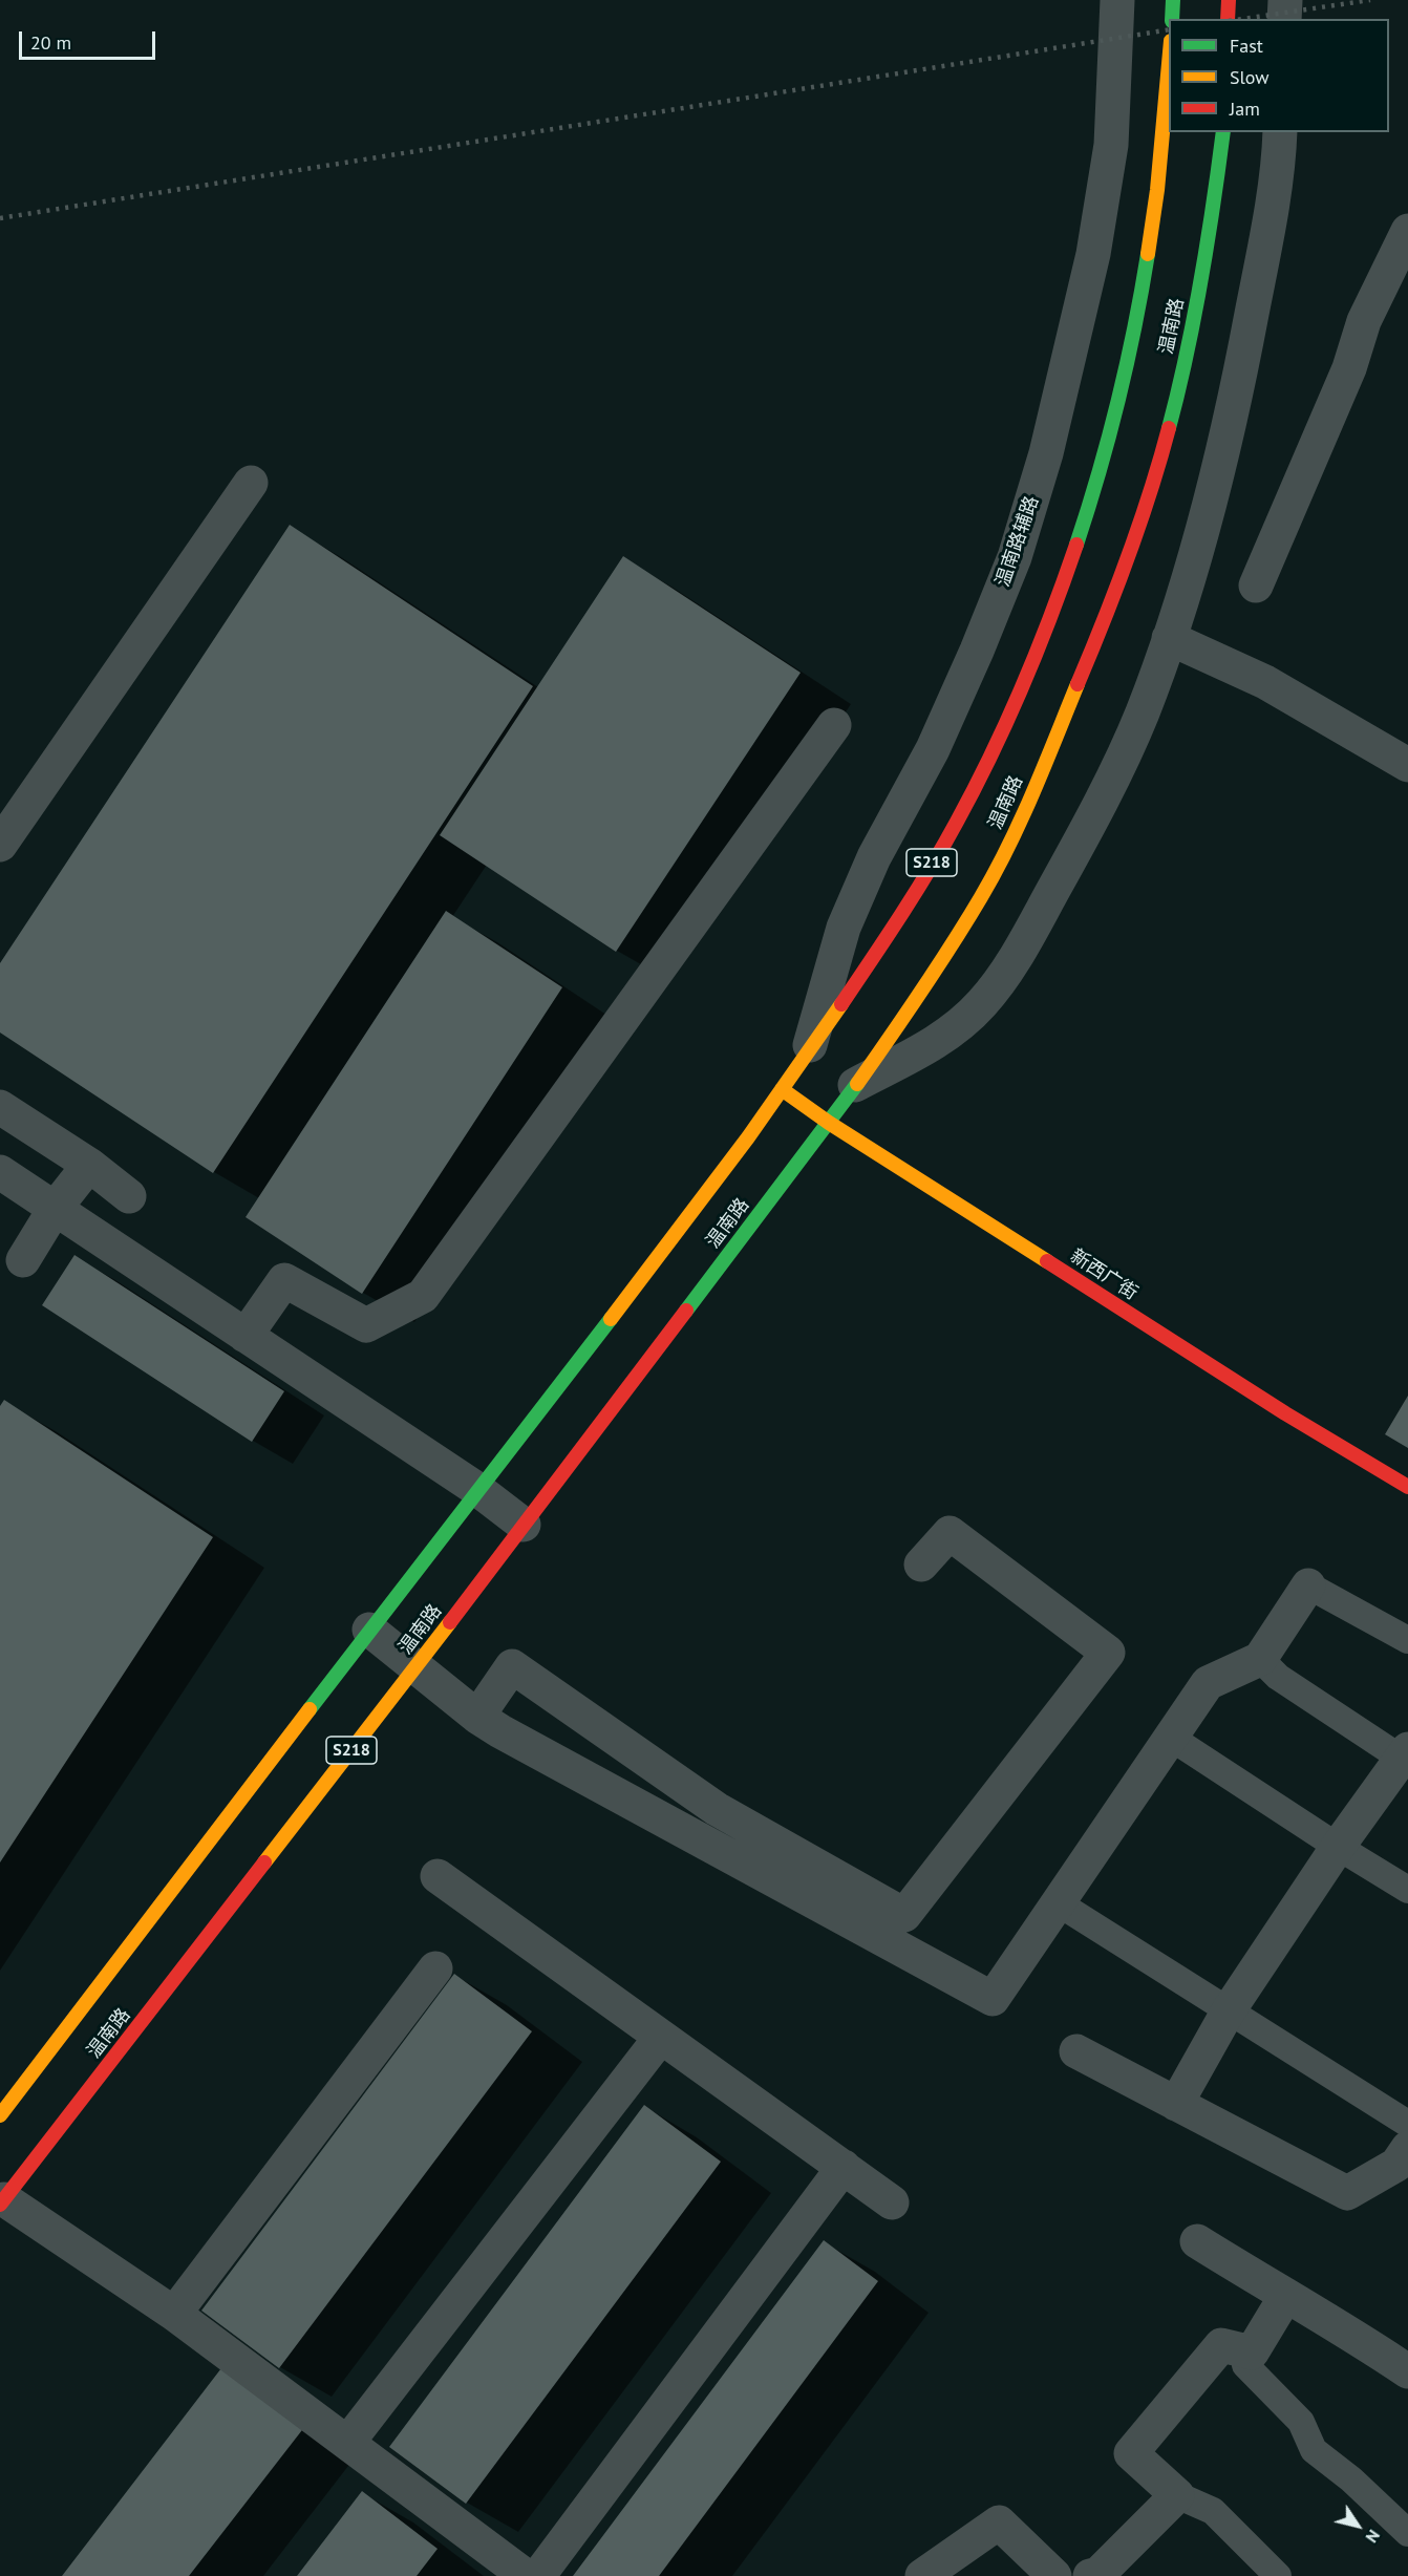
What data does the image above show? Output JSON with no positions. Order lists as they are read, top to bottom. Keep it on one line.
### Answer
{"streets":{"main road":["温南路","S218","新西广街"],"street":["温南路辅路"]},"crossings":[["温南路","温南路辅路"],["温南路","新西广街"]],"legend":["Fast","Slow","Jam"],"scale_bar":"20 m","north":"bottom right"}
